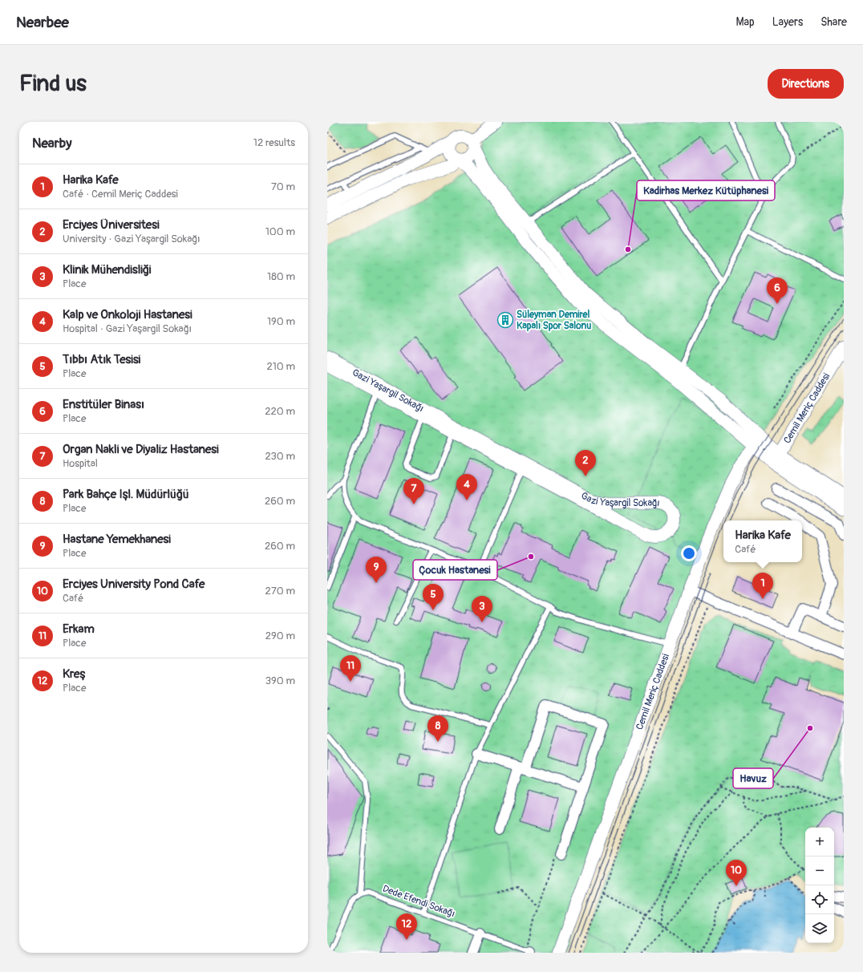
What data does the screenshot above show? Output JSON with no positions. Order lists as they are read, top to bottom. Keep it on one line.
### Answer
{"streets":{"street":["Gazi Yaşargil Sokağı","Cemil Meriç Caddesi"],"lane":["Dede Efendi Sokağı"]},"places":{"other":["Kadirhas Merkez Kütüphanesi","Çocuk Hastanesi","Havuz"],"building":["Süleyman Demirel Kapalı Spor Salonu"]},"page":{"header":"Nearbee","nav":["Map","Layers","Share"],"buttons":"Directions","title":"Find us","heading":["Nearby","12 results"],"list":[{"mark":"1","name":"Harika Kafe","note":"Café · Cemil Meriç Caddesi","value":"70 m"},{"mark":"2","name":"Erciyes Üniversitesi","note":"University · Gazi Yaşargil Sokağı","value":"100 m"},{"mark":"3","name":"Klinik Mühendisliği","note":"Place","value":"180 m"},{"mark":"4","name":"Kalp ve Onkoloji Hastanesi","note":"Hospital · Gazi Yaşargil Sokağı","value":"190 m"},{"mark":"5","name":"Tıbbı Atık Tesisi","note":"Place","value":"210 m"},{"mark":"6","name":"Enstitüler Binası","note":"Place","value":"220 m"},{"mark":"7","name":"Organ Nakli ve Diyaliz Hastanesi","note":"Hospital","value":"230 m"},{"mark":"8","name":"Park Bahçe Işl. Müdürlüğü","note":"Place","value":"260 m"},{"mark":"9","name":"Hastane Yemekhanesi","note":"Place","value":"260 m"},{"mark":"10","name":"Erciyes University Pond Cafe","note":"Café","value":"270 m"},{"mark":"11","name":"Erkam","note":"Place","value":"290 m"},{"mark":"12","name":"Kreş","note":"Place","value":"390 m"}],"pins":["6","2","4","7","9","1","5","3","11","8","10","12"],"popup":["Harika Kafe","Café"],"map_buttons":["+","−"]}}
